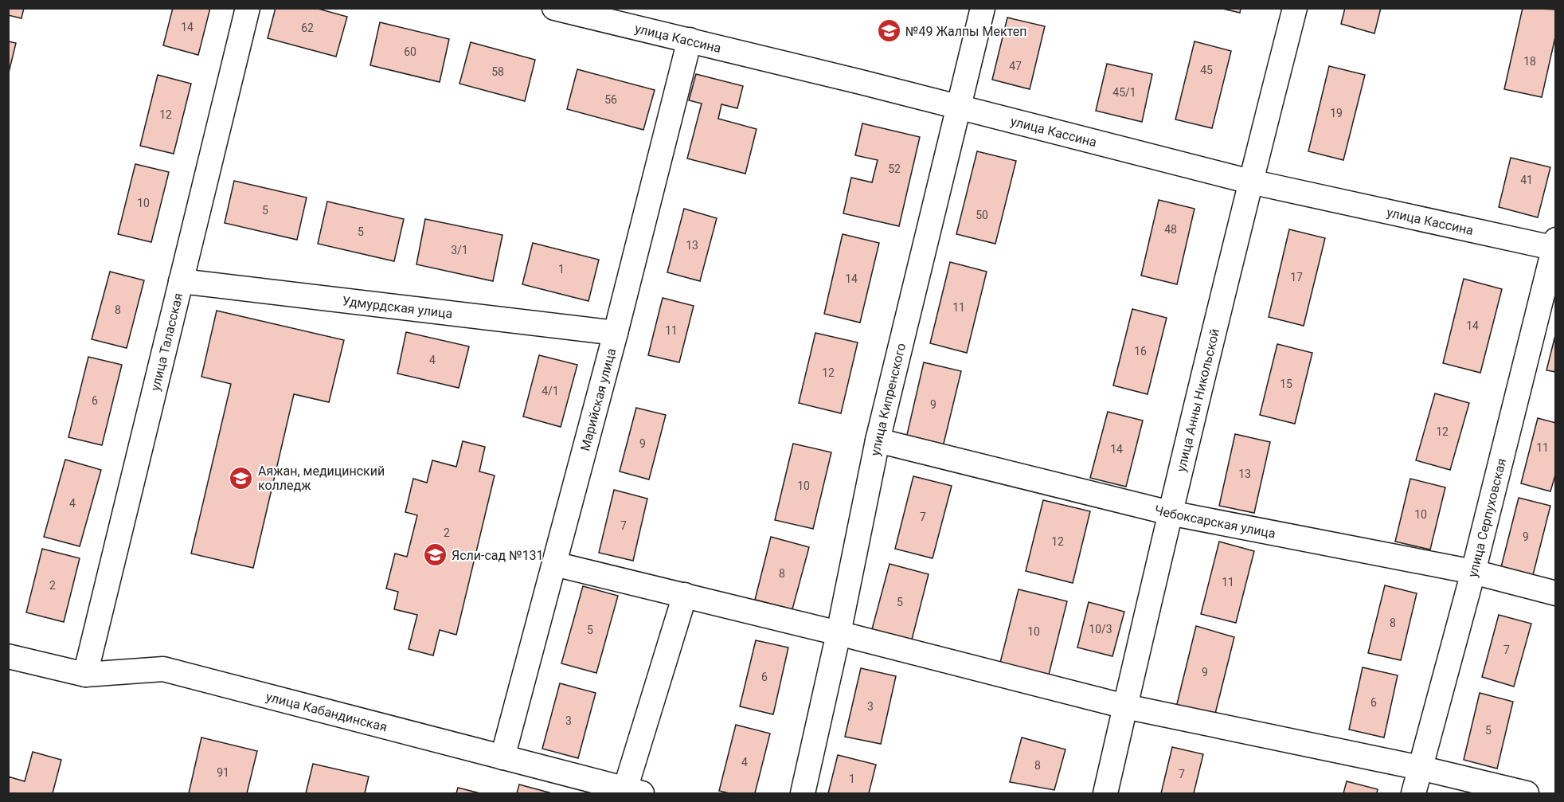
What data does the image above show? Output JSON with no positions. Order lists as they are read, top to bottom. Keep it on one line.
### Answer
{"streets":{"street":["улица Кассина","Удмурдская улица","улица Таласская","Марийская улица","улица Кипренского","улица Анны Никольской","улица Серпуховская","Чебоксарская улица","улица Кабандинская"]},"crossings":[["улица Кассина","Марийская улица"],["улица Кассина","улица Кипренского"],["улица Кассина","улица Анны Никольской"],["улица Кассина","улица Серпуховская"],["Удмурдская улица","улица Таласская"],["Удмурдская улица","Марийская улица"],["улица Таласская","улица Кабандинская"],["Марийская улица","улица Кабандинская"],["улица Кипренского","Чебоксарская улица"],["улица Анны Никольской","Чебоксарская улица"],["улица Серпуховская","Чебоксарская улица"]],"places":{"school or university":["№49 Жалпы Мектеп","Аяжан, медицинский колледж","Ясли-сад №131"]},"house_numbers":["14","62","60","18","47","45","58","45/1","56","19","12","52","41","10","5","50","48","5","13","3/1","1","17","14","11","8","14","11","16","4","12","15","4/1","6","9","12","9","11","14","13","10","4","10","7","7","2","9","12","8","11","2","5","8","10/3","5","10","7","9","6","6","3","3","5","4","8","91","7","1"]}
